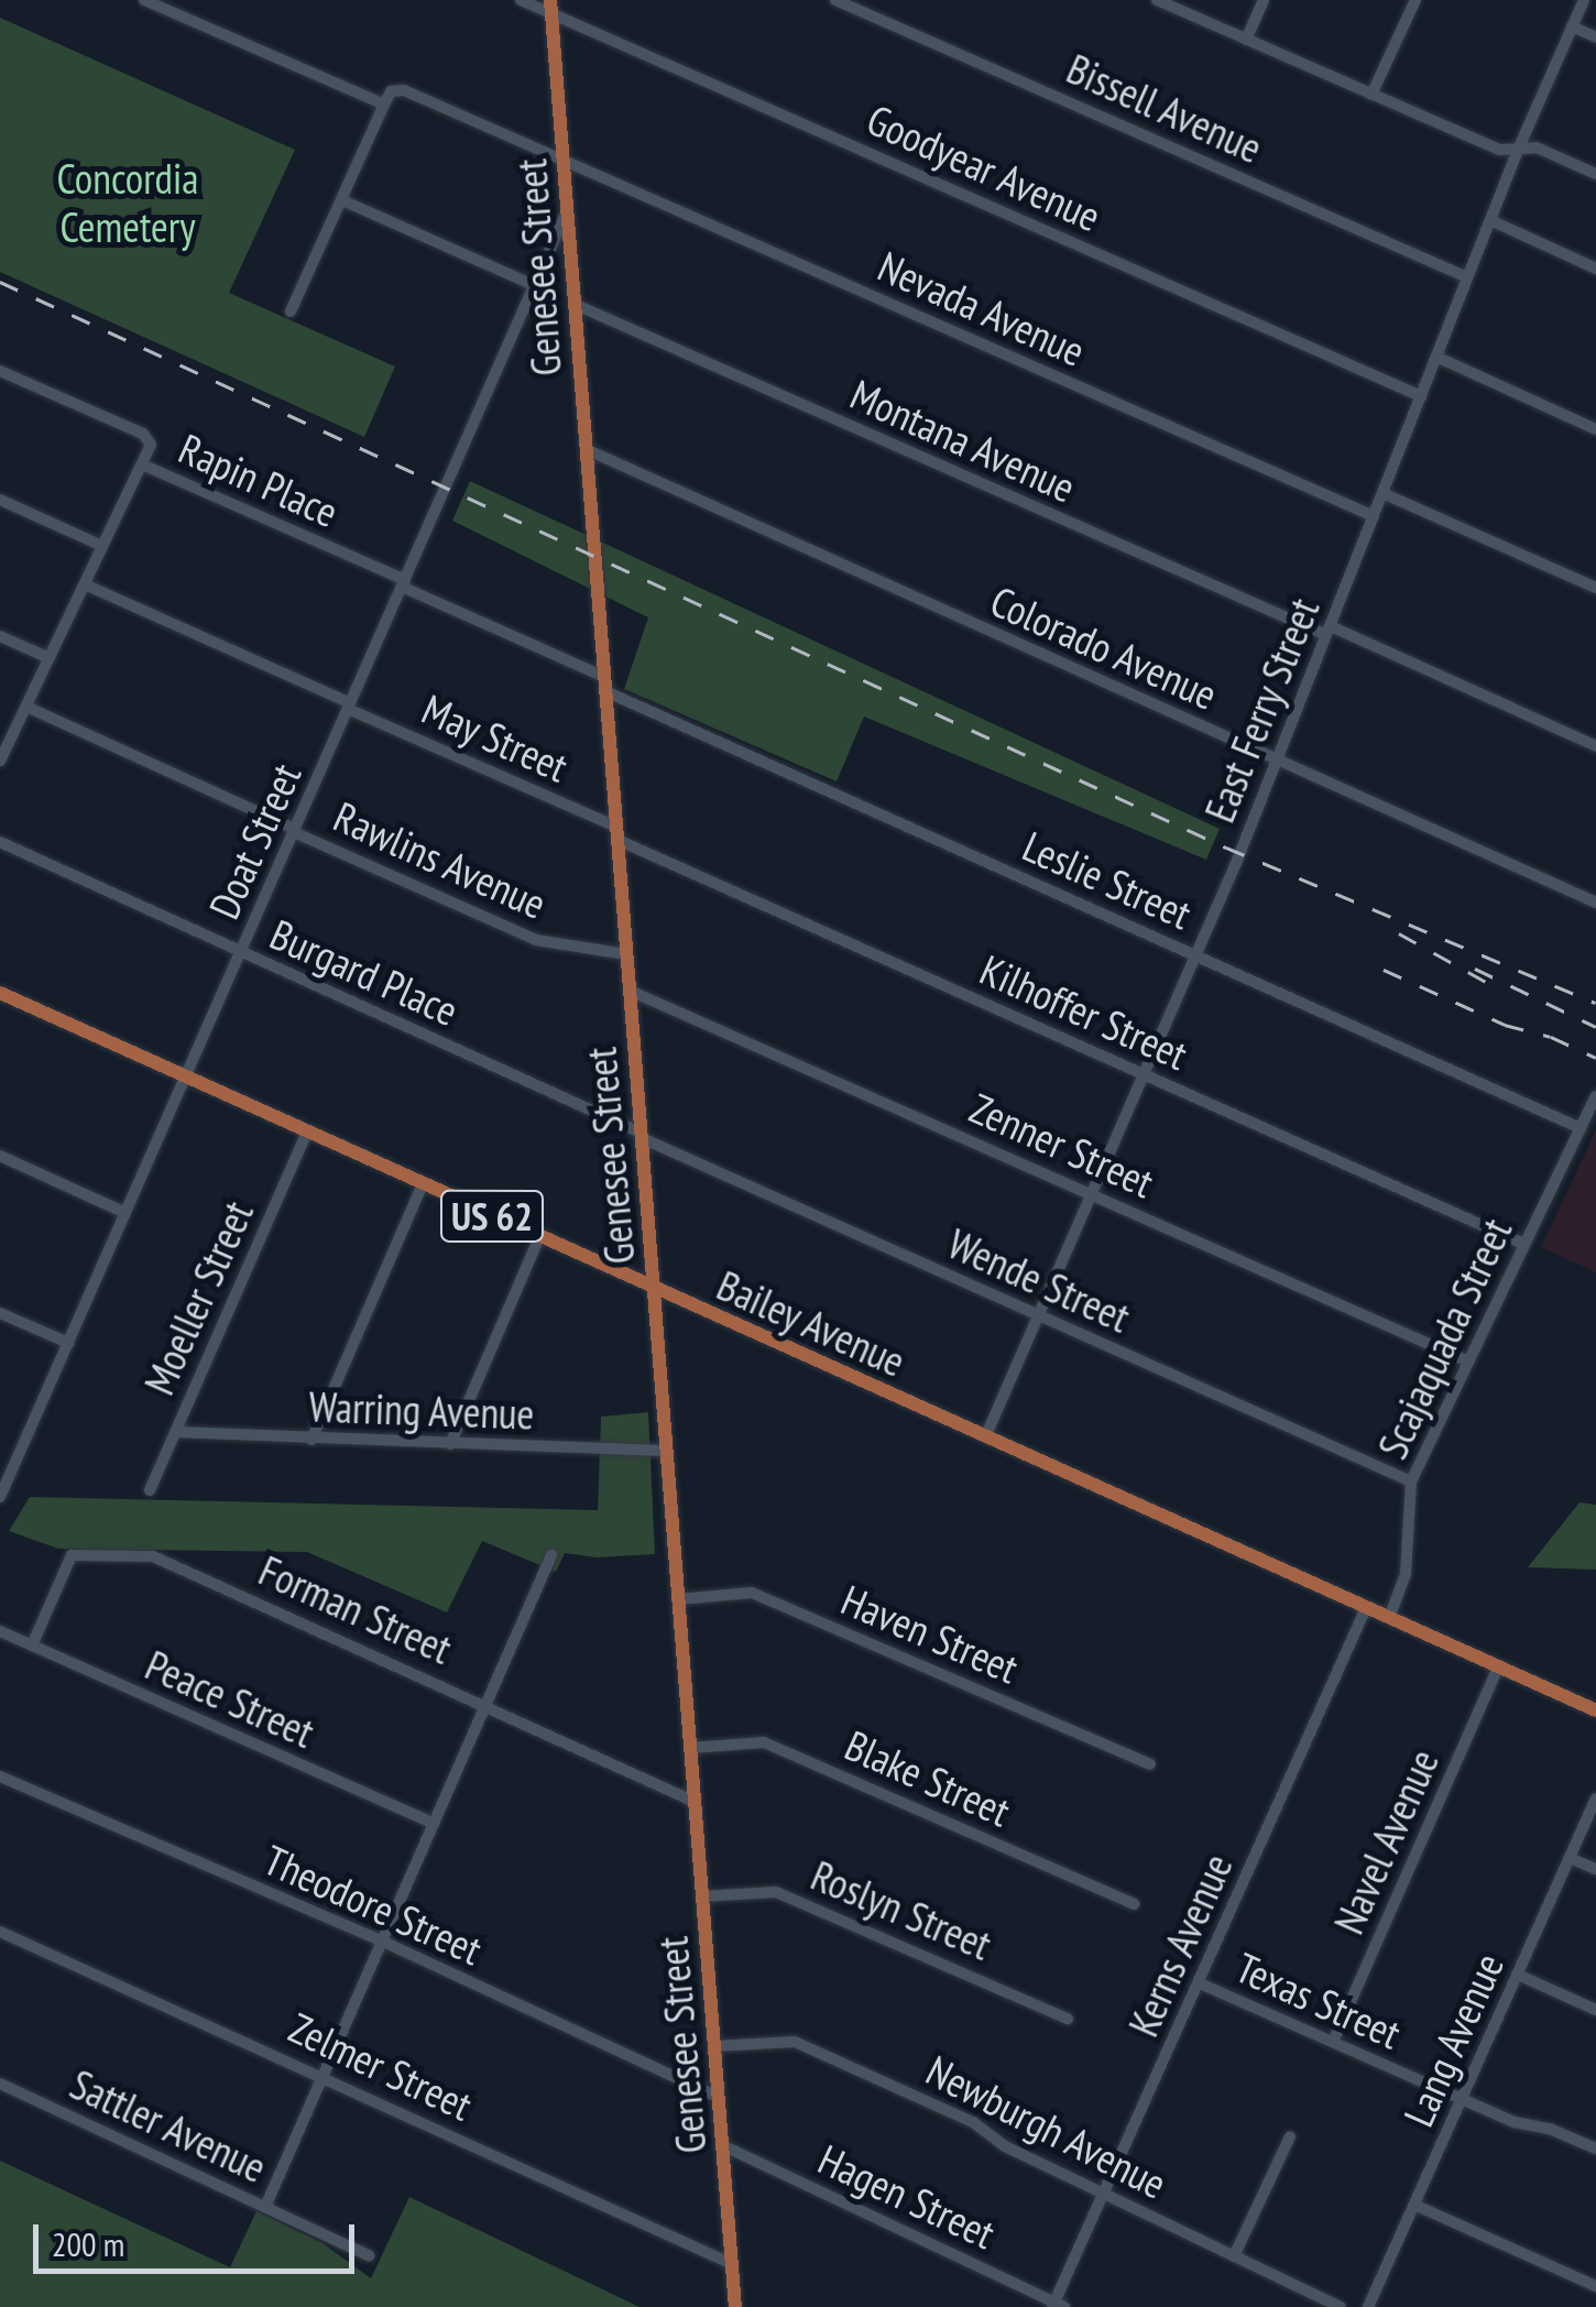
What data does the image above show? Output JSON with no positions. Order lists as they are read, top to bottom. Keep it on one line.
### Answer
{"streets":{"main road":["Genesee Street","US 62","Bailey Avenue"],"street":["Bissell Avenue","Goodyear Avenue","Nevada Avenue","Montana Avenue","Rapin Place","Colorado Avenue","East Ferry Street","May Street","Doat Street","Rawlins Avenue","Leslie Street","Burgard Place","Kilhoffer Street","Zenner Street","Wende Street","Moeller Street","Scajaquada Street","Warring Avenue","Forman Street","Haven Street","Peace Street","Blake Street","Navel Avenue","Theodore Street","Roslyn Street","Kerns Avenue","Texas Street","Lang Avenue","Zelmer Street","Sattler Avenue","Newburgh Avenue","Hagen Street"]},"crossings":[["Bissell Avenue","East Ferry Street"],["Goodyear Avenue","Genesee Street"],["Goodyear Avenue","East Ferry Street"],["Genesee Street","Nevada Avenue"],["Genesee Street","Montana Avenue"],["Genesee Street","Rapin Place"],["Genesee Street","Colorado Avenue"],["Genesee Street","May Street"],["Genesee Street","Doat Street"],["Genesee Street","Rawlins Avenue"],["Genesee Street","Leslie Street"],["Genesee Street","Burgard Place"],["Genesee Street","Kilhoffer Street"],["Genesee Street","Zenner Street"],["Genesee Street","Wende Street"],["Genesee Street","Bailey Avenue"],["Genesee Street","Warring Avenue"],["Genesee Street","Forman Street"],["Genesee Street","Haven Street"],["Genesee Street","Blake Street"],["Genesee Street","Theodore Street"],["Genesee Street","Roslyn Street"],["Genesee Street","Zelmer Street"],["Genesee Street","Newburgh Avenue"],["Genesee Street","Hagen Street"],["Nevada Avenue","East Ferry Street"],["Montana Avenue","East Ferry Street"],["Rapin Place","Doat Street"],["Rapin Place","Leslie Street"],["Colorado Avenue","East Ferry Street"],["East Ferry Street","Leslie Street"],["East Ferry Street","Kilhoffer Street"],["East Ferry Street","Zenner Street"],["East Ferry Street","Wende Street"],["East Ferry Street","Bailey Avenue"],["May Street","Doat Street"],["May Street","Kilhoffer Street"],["Doat Street","Rawlins Avenue"],["Doat Street","Burgard Place"],["Doat Street","Bailey Avenue"],["Leslie Street","Scajaquada Street"],["Burgard Place","Wende Street"],["Kilhoffer Street","Scajaquada Street"],["Zenner Street","Scajaquada Street"],["Wende Street","Scajaquada Street"],["Moeller Street","Bailey Avenue"],["Moeller Street","Warring Avenue"],["Bailey Avenue","Scajaquada Street"],["Bailey Avenue","Navel Avenue"],["Bailey Avenue","Kerns Avenue"],["Forman Street","Peace Street"],["Navel Avenue","Texas Street"],["Kerns Avenue","Texas Street"],["Kerns Avenue","Newburgh Avenue"],["Kerns Avenue","Hagen Street"],["Texas Street","Lang Avenue"]],"parks":["Concordia Cemetery"],"scale_bar":"200 m"}
